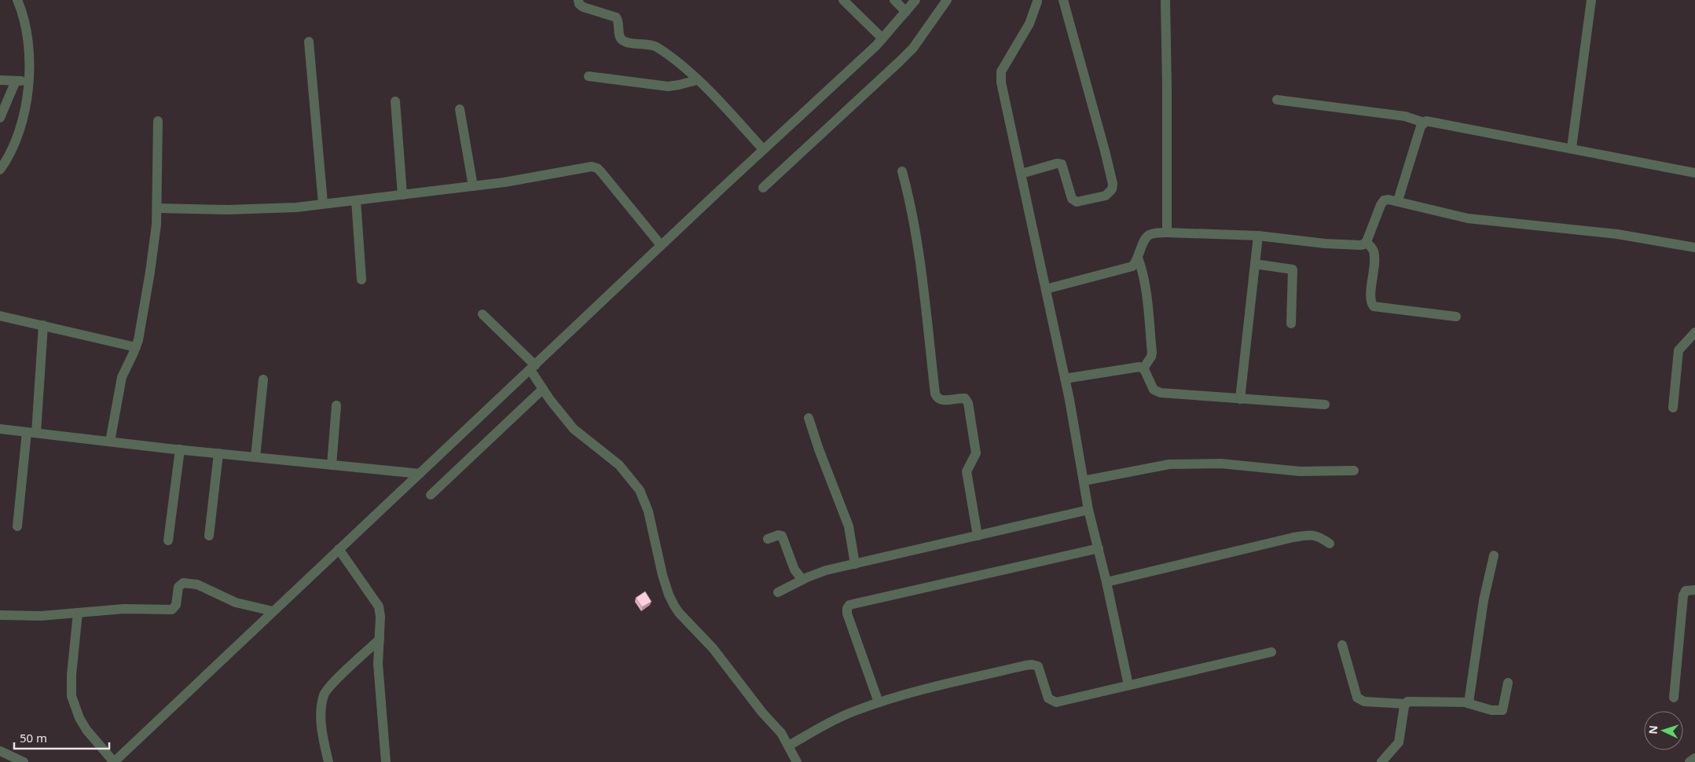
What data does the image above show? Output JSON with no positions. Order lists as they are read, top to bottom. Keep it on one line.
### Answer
{"scale_bar":"50 m","north":"left"}
